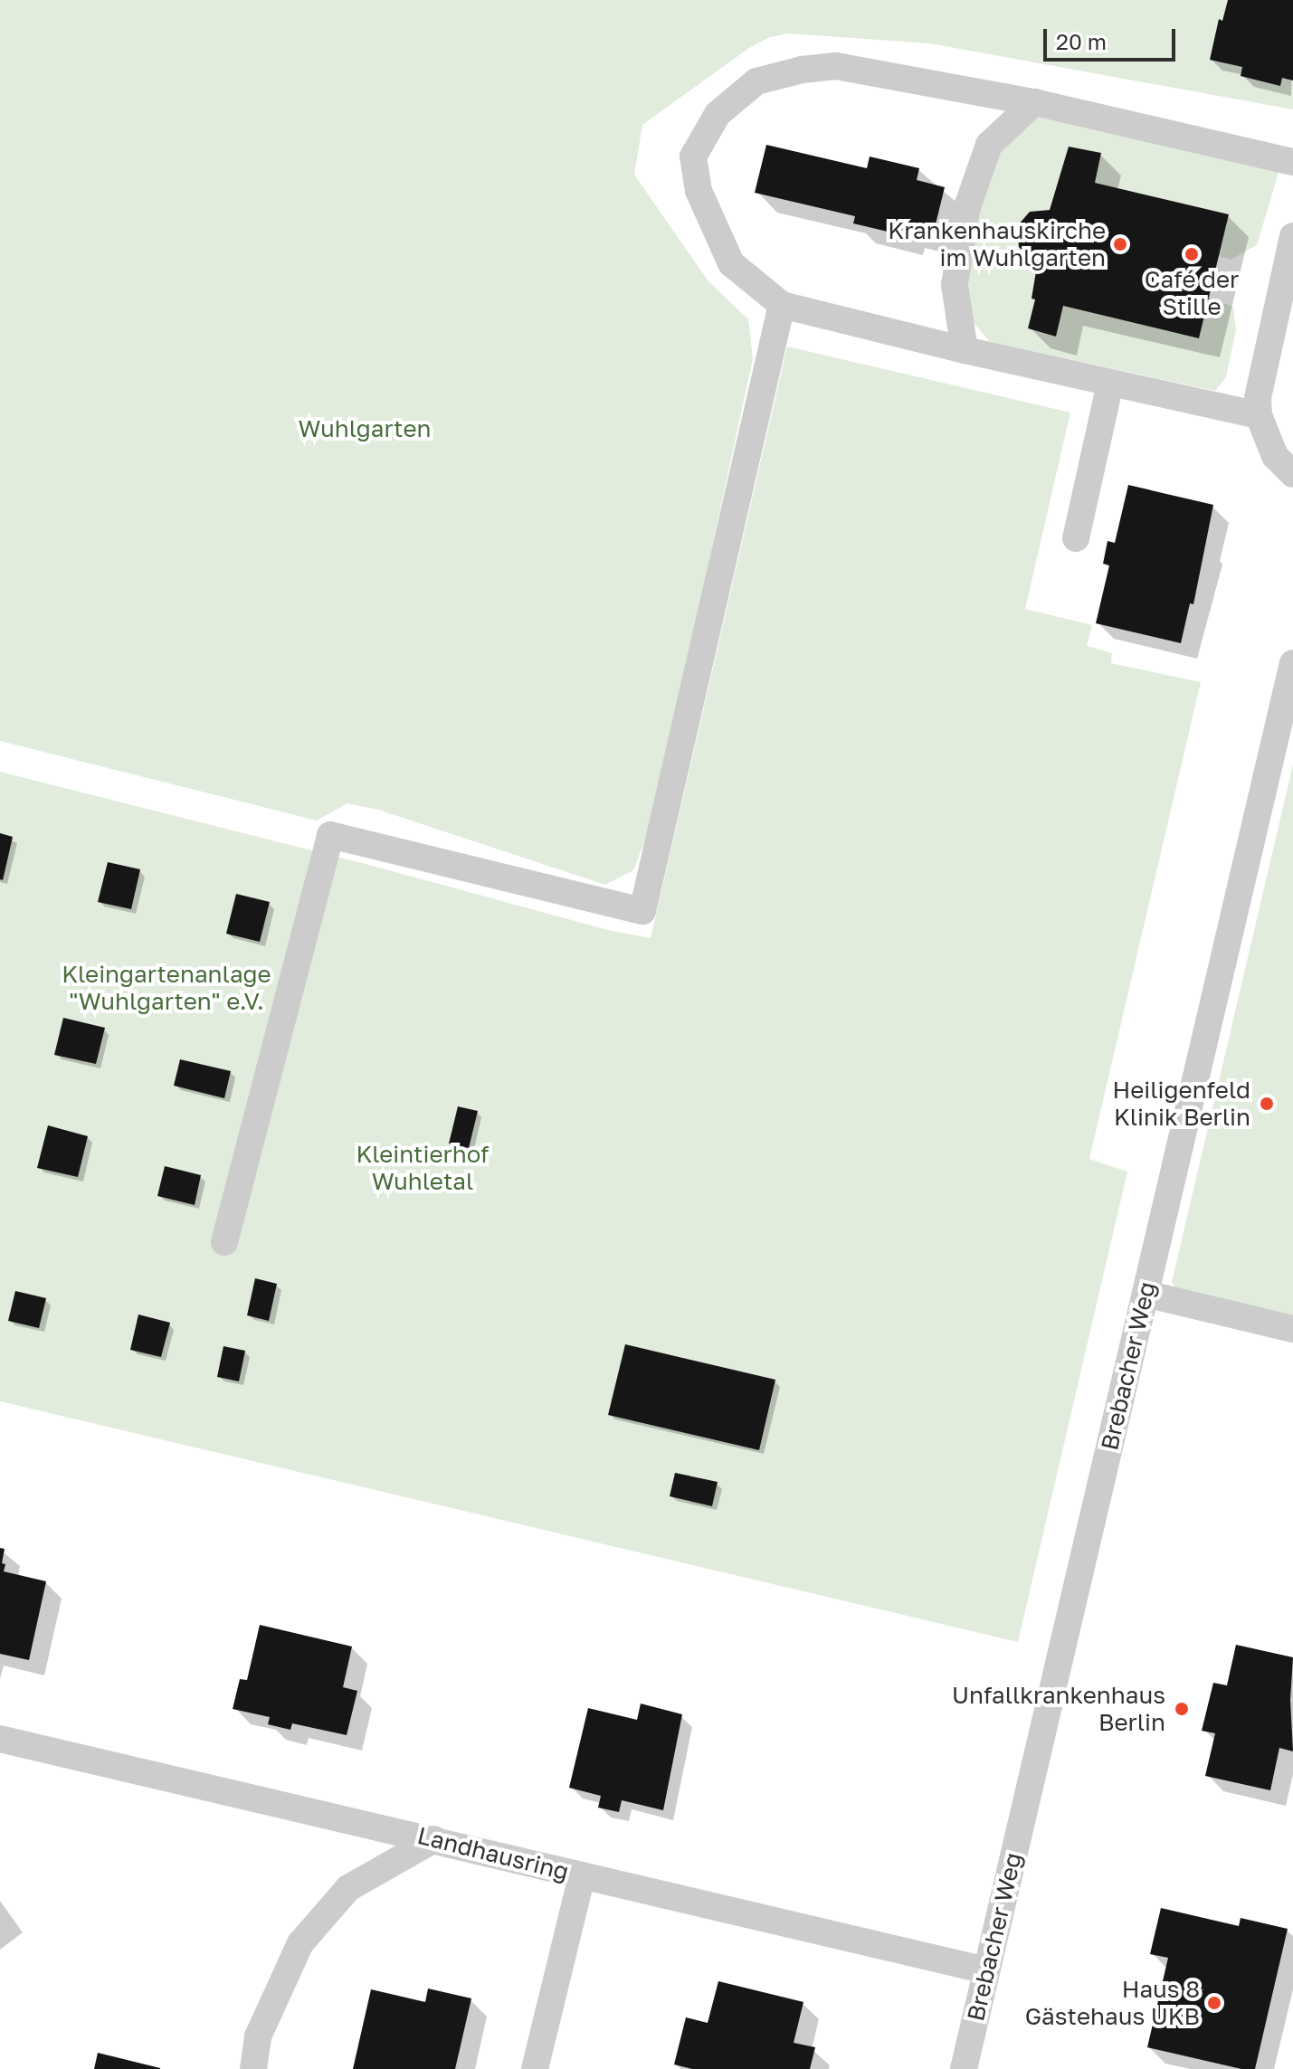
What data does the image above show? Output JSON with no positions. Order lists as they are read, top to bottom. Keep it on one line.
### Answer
{"streets":{"lane":["Brebacher Weg","Landhausring"]},"crossings":[["Brebacher Weg","Landhausring"]],"parks":["Wuhlgarten","Kleingartenanlage \"Wuhlgarten\" e.V.","Kleintierhof Wuhletal"],"places":["Krankenhauskirche im Wuhlgarten","Café der Stille","Heiligenfeld Klinik Berlin","Unfallkrankenhaus Berlin","Haus 8 Gästehaus UKB"],"scale_bar":"20 m"}
